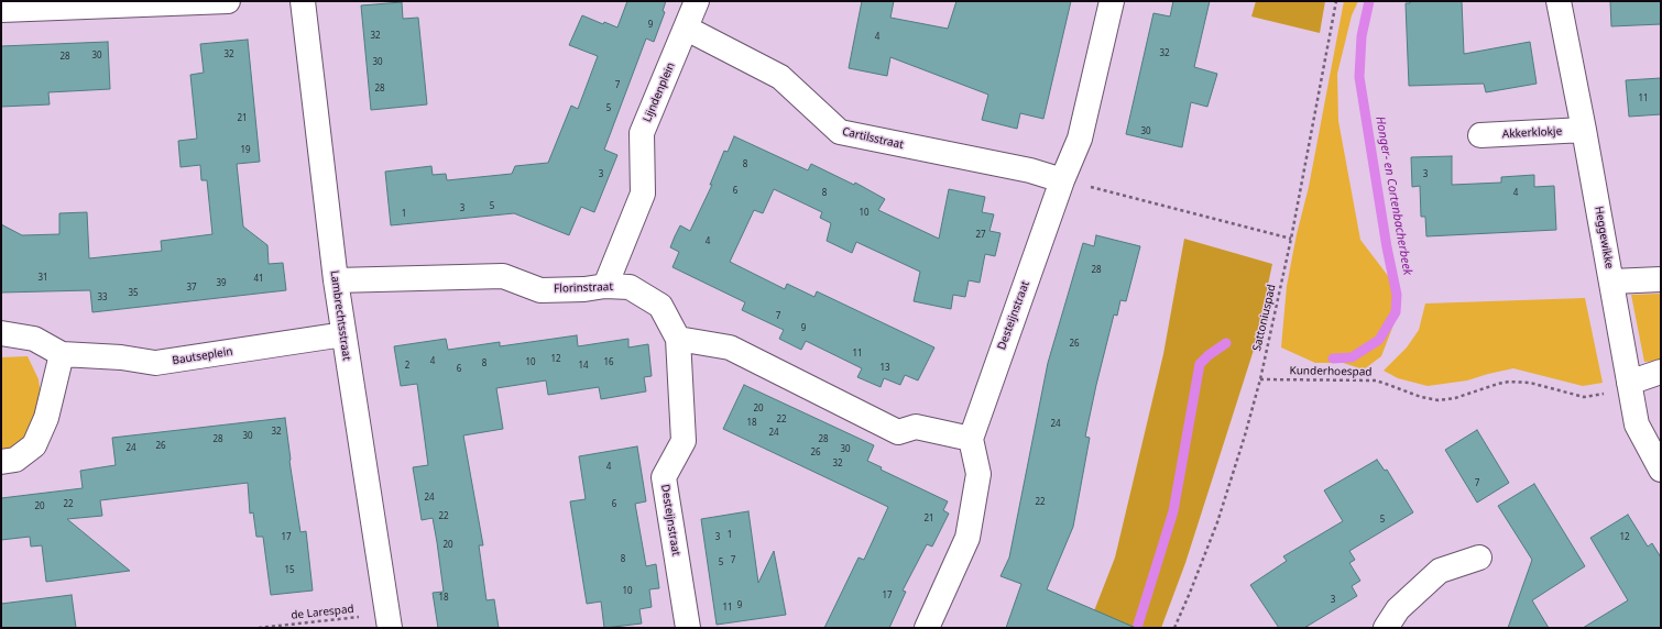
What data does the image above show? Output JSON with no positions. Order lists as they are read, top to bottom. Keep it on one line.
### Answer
{"streets":{"street":["Lijndenplein","Akkerklokje","Cartilsstraat","Heggewikke","Florinstraat","Lambrechtsstraat","Desteijnstraat","Bautseplein"],"path":["Sattoniuspad","Kunderhoespad","de Larespad"]},"crossings":[["Lijndenplein","Cartilsstraat"],["Lijndenplein","Florinstraat"],["Akkerklokje","Heggewikke"],["Cartilsstraat","Desteijnstraat"],["Heggewikke","Kunderhoespad"],["Florinstraat","Lambrechtsstraat"],["Florinstraat","Desteijnstraat"],["Lambrechtsstraat","Bautseplein"],["Lambrechtsstraat","de Larespad"],["Sattoniuspad","Kunderhoespad"]],"water":["Honger- en Cortenbacherbeek"],"house_numbers":["9","32","4","32","32","30","28","30","7","28","11","5","21","30","19","8","3","3","6","8","4","5","3","10","1","27","4","28","31","41","39","37","35","33","7","9","26","11","12","4","10","16","8","2","14","13","6","20","22","18","24","32","24","30","28","28","26","24","30","26","32","4","7","24","22","22","6","20","22","21","5","1","17","3","12","20","8","7","5","15","10","17","18","3","9","11"]}
